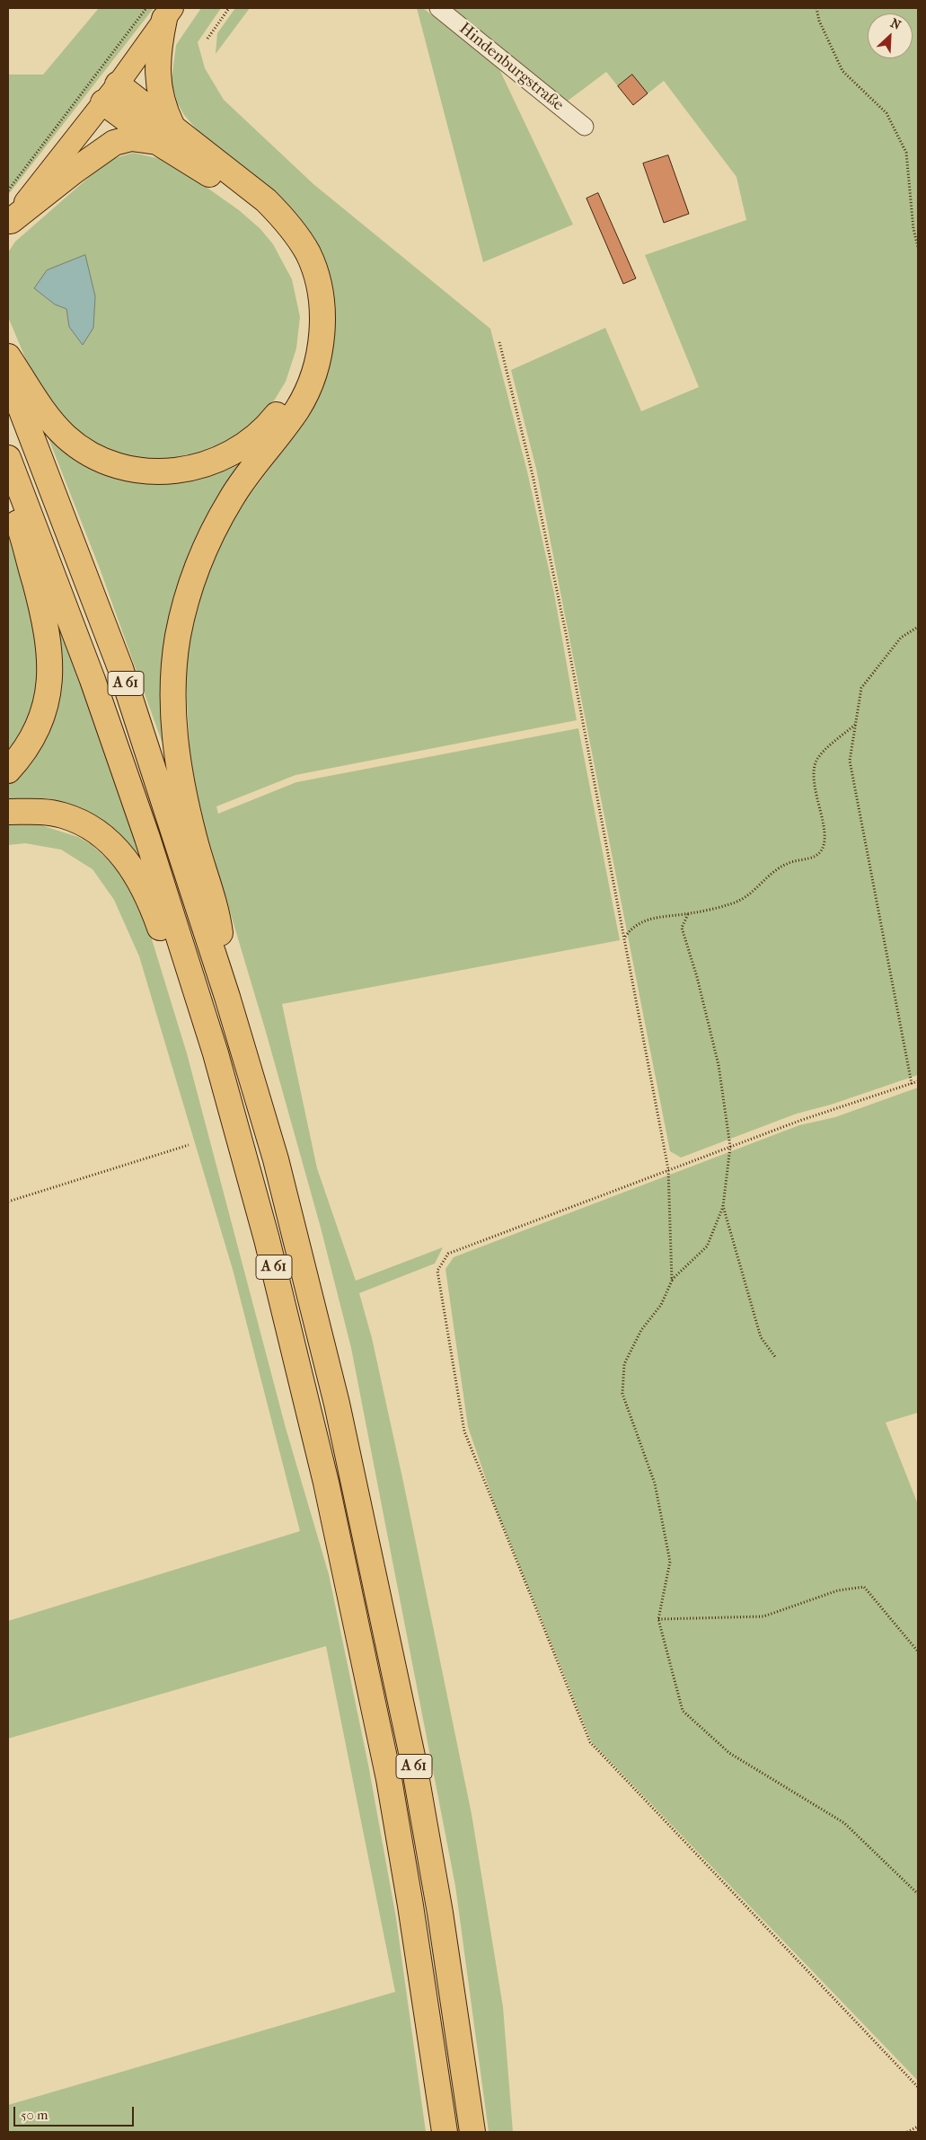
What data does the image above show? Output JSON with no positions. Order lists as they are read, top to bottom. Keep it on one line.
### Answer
{"streets":{"highway":["A 61"],"street":["Hindenburgstraße"]},"scale_bar":"50 m","north":"top right"}
